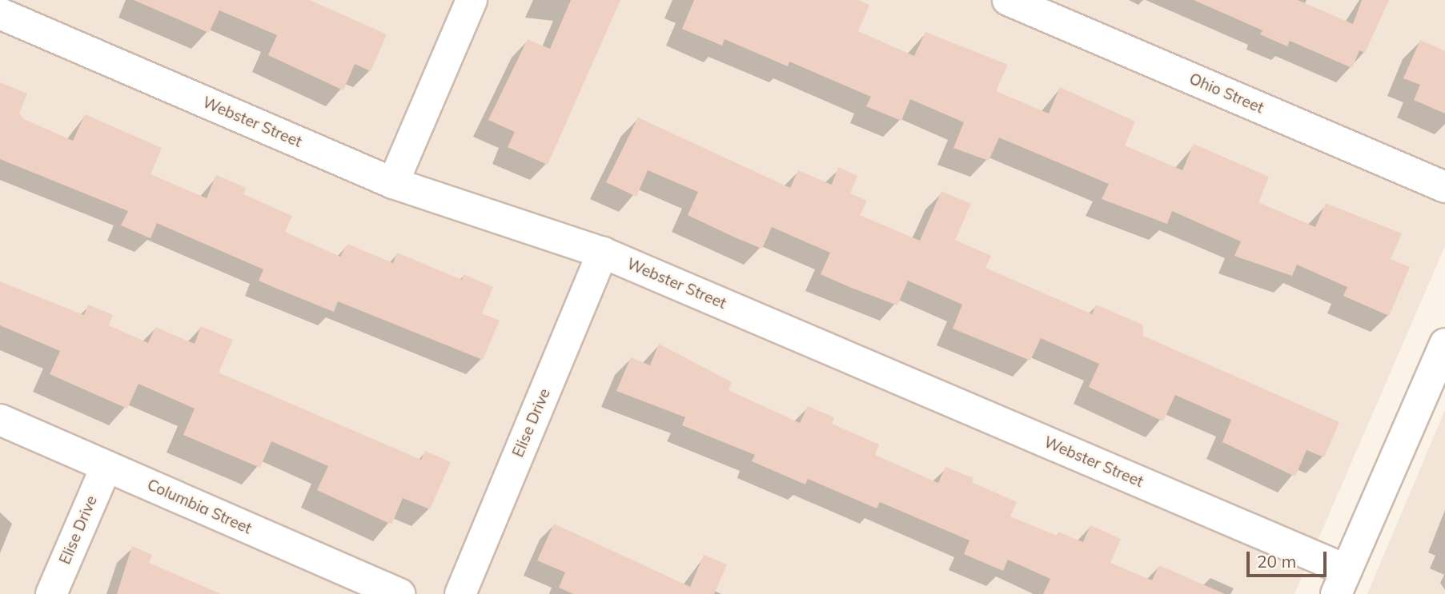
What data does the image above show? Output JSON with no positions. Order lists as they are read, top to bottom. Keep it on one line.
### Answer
{"streets":{"street":["Ohio Street","Webster Street","Elise Drive","Columbia Street"]},"crossings":[["Webster Street","Elise Drive"],["Elise Drive","Columbia Street"]],"scale_bar":"20 m"}
